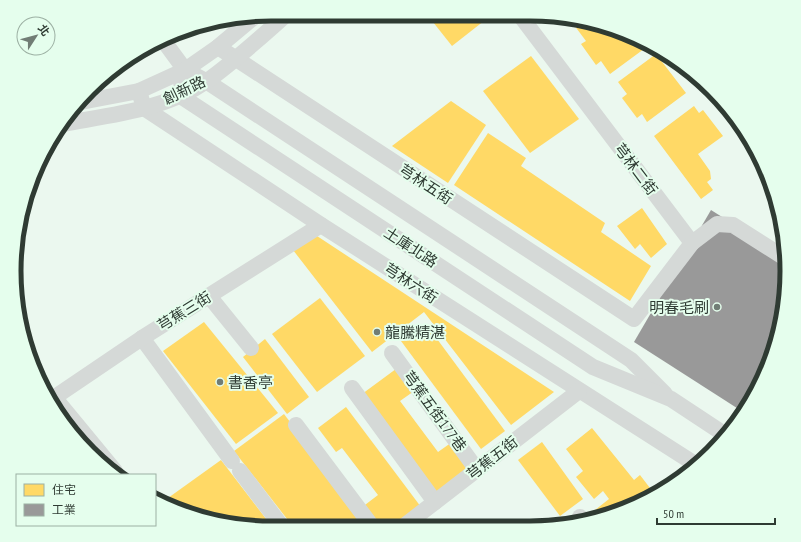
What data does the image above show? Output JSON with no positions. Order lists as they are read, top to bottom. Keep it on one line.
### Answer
{"streets":{"street":["創新路","芎林二街","芎林五街","土庫北路","芎林六街","芎蕉三街","芎蕉五街177巷","芎蕉五街"]},"crossings":[["創新路","芎林五街"],["創新路","土庫北路"],["創新路","芎林六街"],["芎林二街","芎林五街"],["芎林六街","芎蕉三街"],["芎林六街","芎蕉五街"],["芎蕉五街177巷","芎蕉五街"]],"places":["明春毛刷","龍騰精湛","書香亭"],"legend":["住宅","工業"],"scale_bar":"50 m","north":"top right"}
